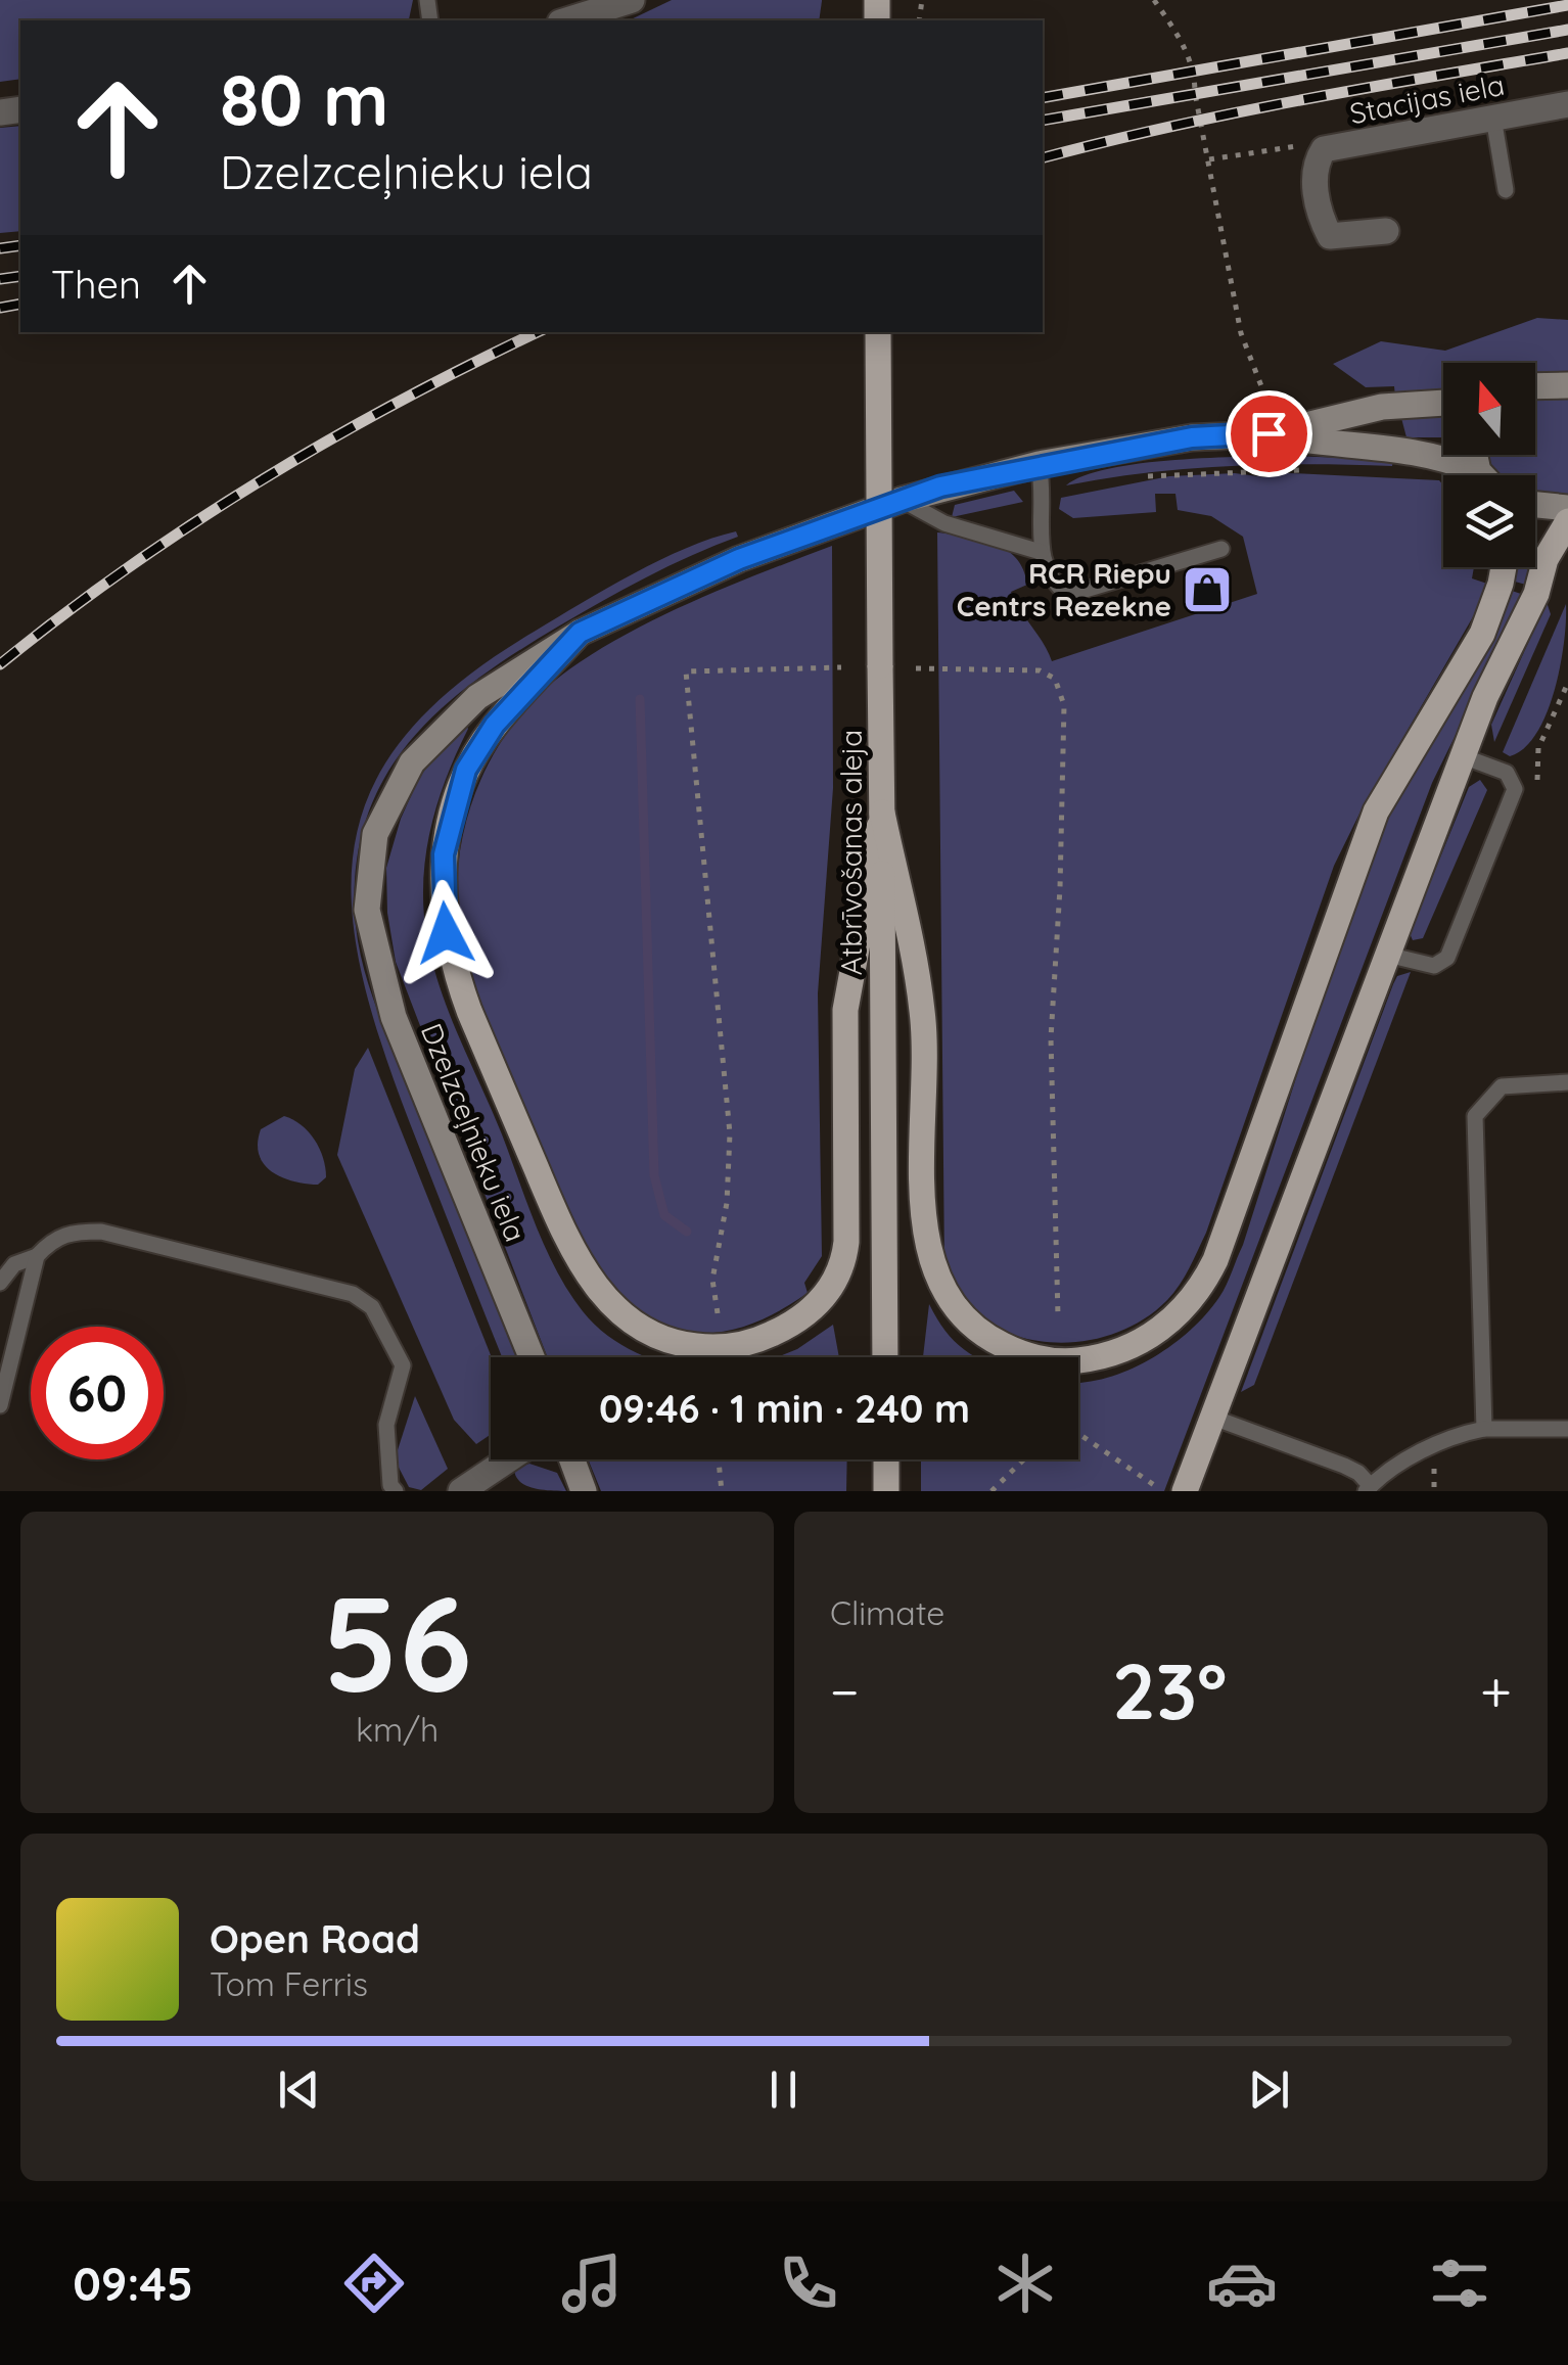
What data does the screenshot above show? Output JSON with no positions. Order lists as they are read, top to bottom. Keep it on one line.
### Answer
{"streets":{"main road":["Atbrīvošanas aleja","Dzelzceļnieku iela"],"street":["Stacijas iela"]},"places":{"shop":["RCR Riepu Centrs Rezekne"]},"north":"top","page":{"turn":["80 m","Dzelzceļnieku iela"],"then":"Then","limit":"60","trip":"09:46 · 1 min · 240 m","tile":[["56","km/h"],"Climate"],"heat":["−","23°","+"],"song":["Open Road","Tom Ferris"],"tabs":"09:45"}}
